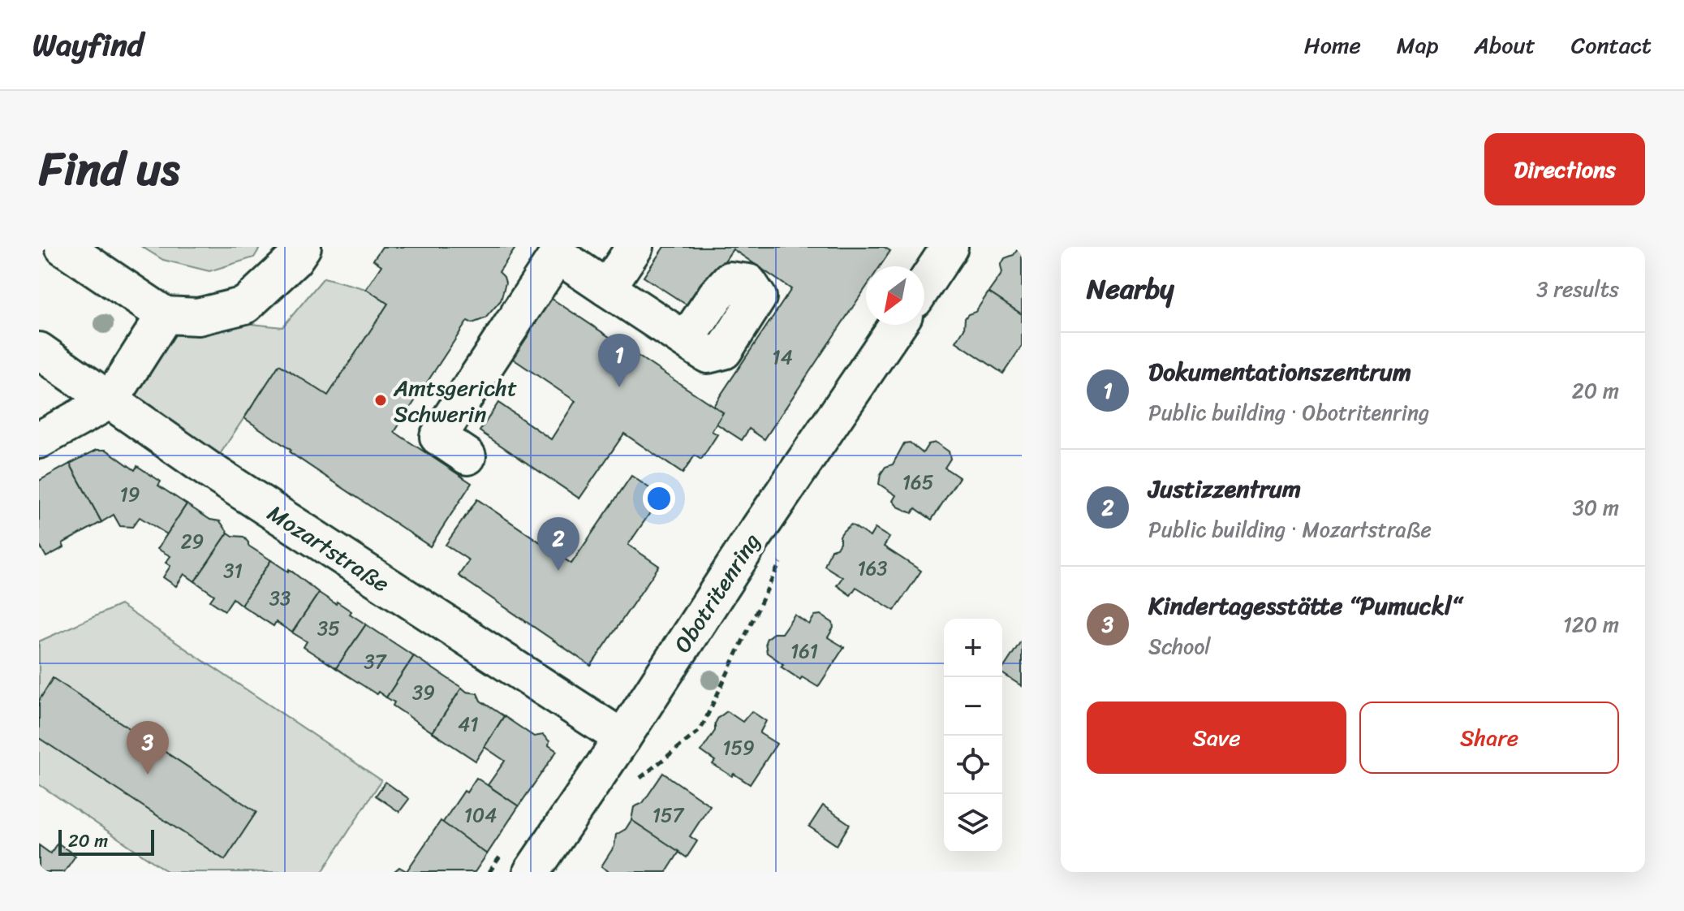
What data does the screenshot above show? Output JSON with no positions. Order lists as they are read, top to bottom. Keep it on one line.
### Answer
{"streets":{"street":["Mozartstraße","Obotritenring"]},"crossings":[["Mozartstraße","Obotritenring"]],"places":["Amtsgericht Schwerin"],"house_numbers":["14","165","19","29","163","31","33","35","161","37","39","41","159","104","157"],"scale_bar":"20 m","north":"bottom left","page":{"header":"Wayfind","nav":["Home","Map","About","Contact"],"title":"Find us","buttons":["Directions",["Save","Share"]],"heading":["Nearby","3 results"],"list":[{"mark":"1","name":"Dokumentationszentrum","note":"Public building · Obotritenring","value":"20 m"},{"mark":"2","name":"Justizzentrum","note":"Public building · Mozartstraße","value":"30 m"},{"mark":"3","name":"Kindertagesstätte “Pumuckl“","note":"School","value":"120 m"}],"pins":["1","2","3"],"map_buttons":["+","−"],"scale":"20 m"}}
